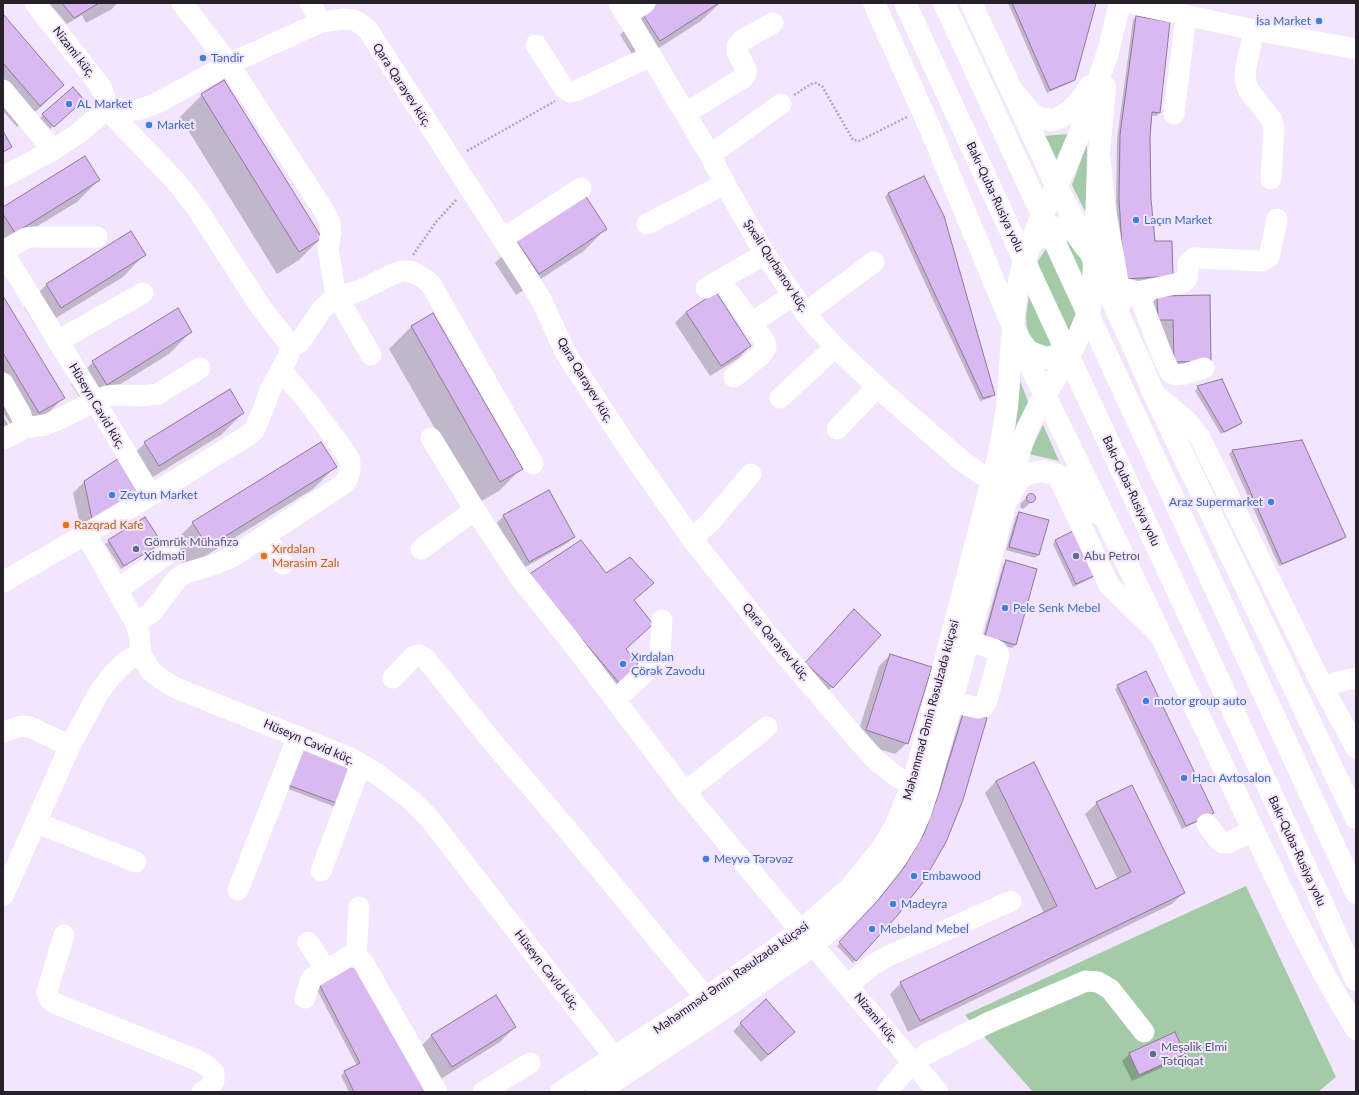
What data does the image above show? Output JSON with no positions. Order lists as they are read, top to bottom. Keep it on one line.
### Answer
{"streets":{"main road":["Bakı-Quba-Rusiya yolu","Məhəmməd Əmin Rəsulzadə küçəsi"],"street":["Nizami küç.","Qara Qarayev küç.","Şıxəli Qurbanov küç.","Hüseyn Cavid küç."]},"crossings":[["Nizami küç.","Qara Qarayev küç."],["Nizami küç.","Məhəmməd Əmin Rəsulzadə küçəsi"],["Qara Qarayev küç.","Məhəmməd Əmin Rəsulzadə küçəsi"],["Şıxəli Qurbanov küç.","Məhəmməd Əmin Rəsulzadə küçəsi"],["Hüseyn Cavid küç.","Məhəmməd Əmin Rəsulzadə küçəsi"]],"places":["İsa Market","Təndir","AL Market","Market","Laçın Market","Zeytun Market","Araz Supermarket","Razqrad Kafe","Gömrük Mühafizə Xidməti","Xırdalan Mərasim Zalı","Abu Petroı","Pele Senk Mebel","Xırdalan Çörək Zavodu","motor group auto","Hacı Avtosalon","Meyvə Tərəvəz","Embawood","Madeyra","Mebeland Mebel","Meşəlik Elmi Tətqiqat"]}
